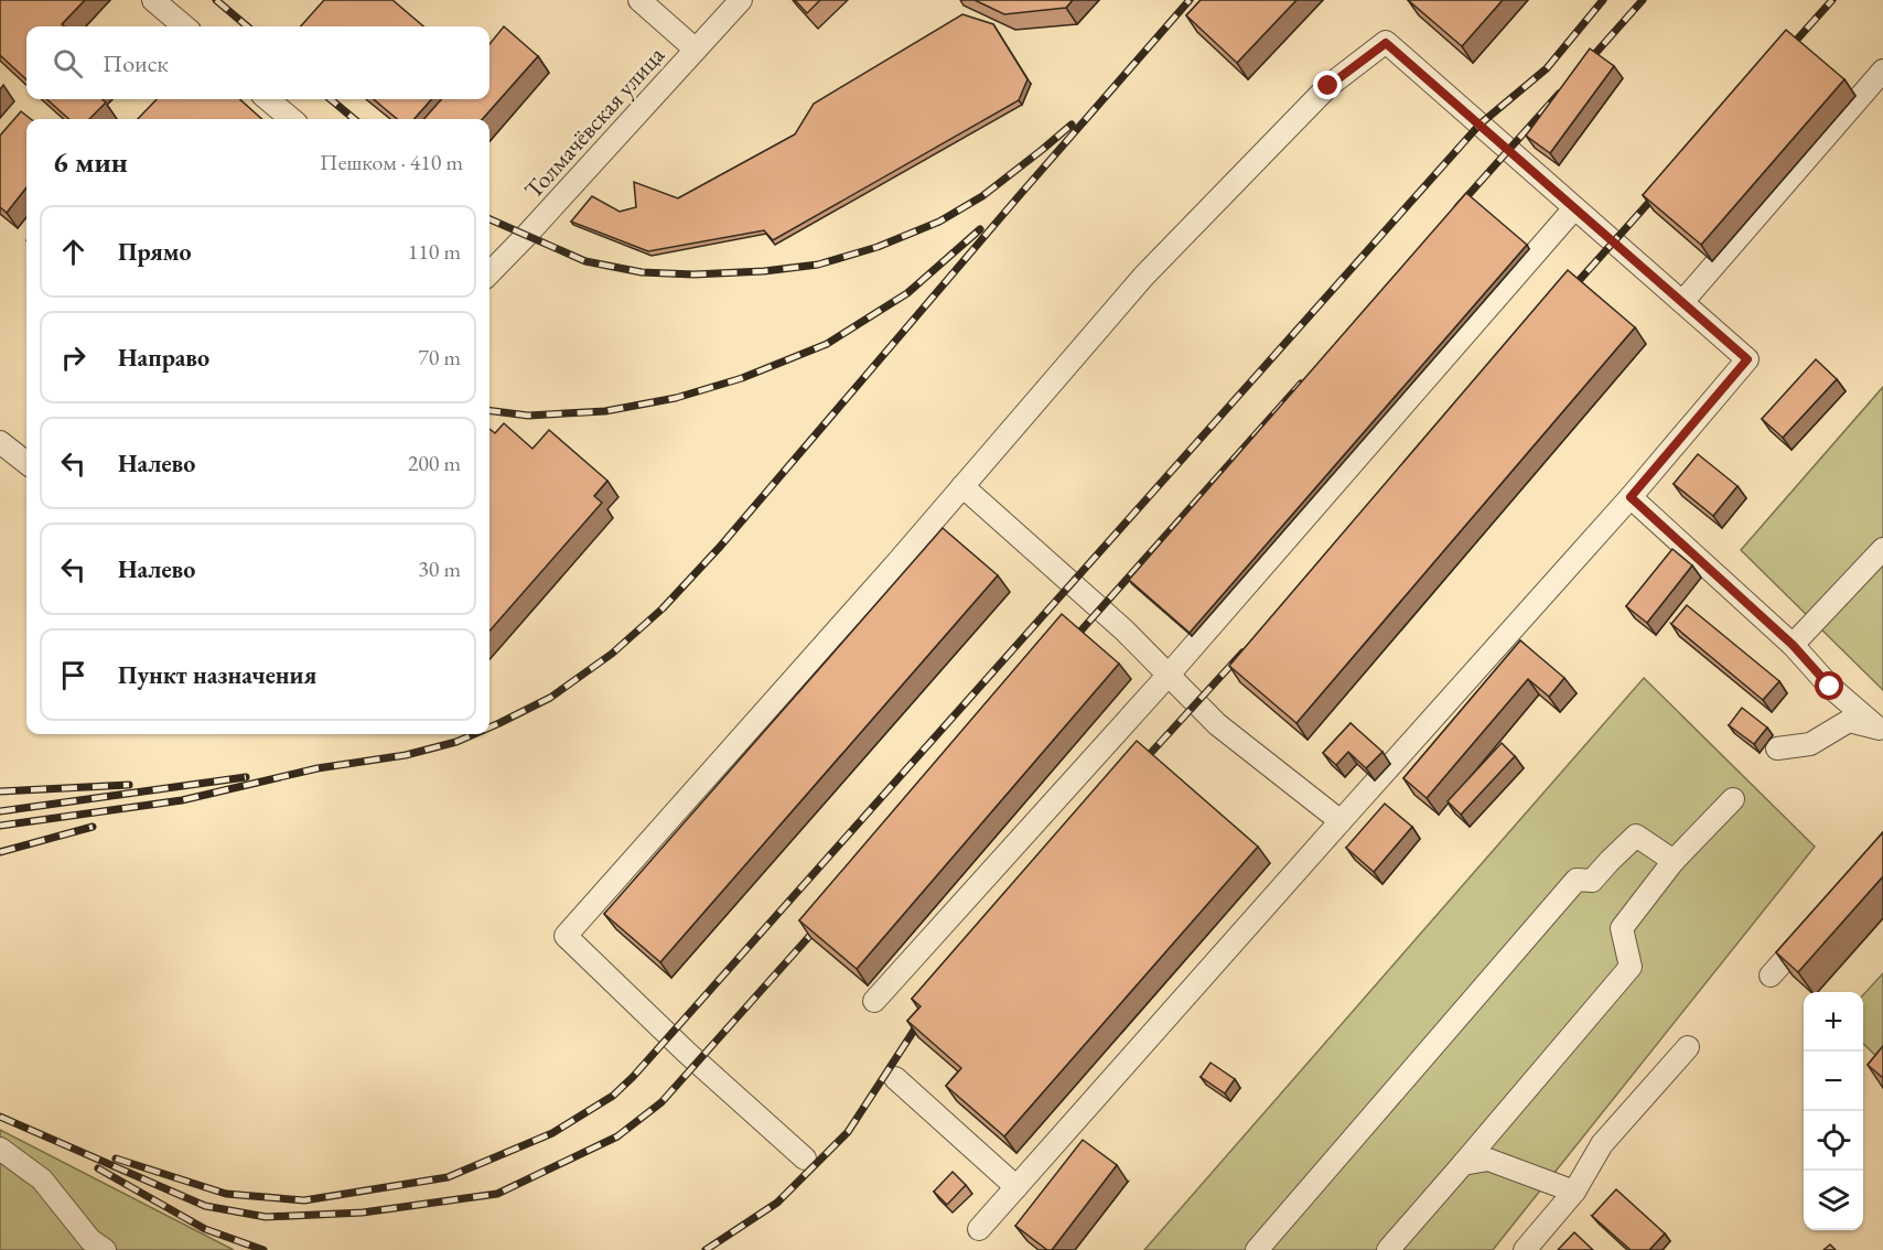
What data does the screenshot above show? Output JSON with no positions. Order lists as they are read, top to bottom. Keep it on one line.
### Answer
{"streets":{"street":["Толмачёвская улица"]},"page":{"search":"Поиск","heading":["6 мин","Пешком · 410 m"],"list":[["Прямо","110 m"],["Направо","70 m"],["Налево","200 m"],["Налево","30 m"],"Пункт назначения"],"map_buttons":["+","−"]}}
